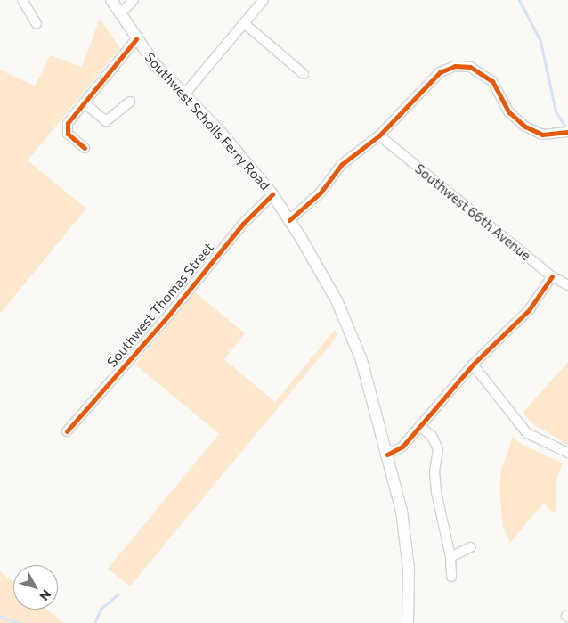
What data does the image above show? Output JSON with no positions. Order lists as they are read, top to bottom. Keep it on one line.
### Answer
{"streets":{"main road":["Southwest Scholls Ferry Road"],"street":["Southwest 66th Avenue","Southwest Thomas Street"]},"crossings":[["Southwest Scholls Ferry Road","Southwest Thomas Street"]],"north":"bottom right"}
